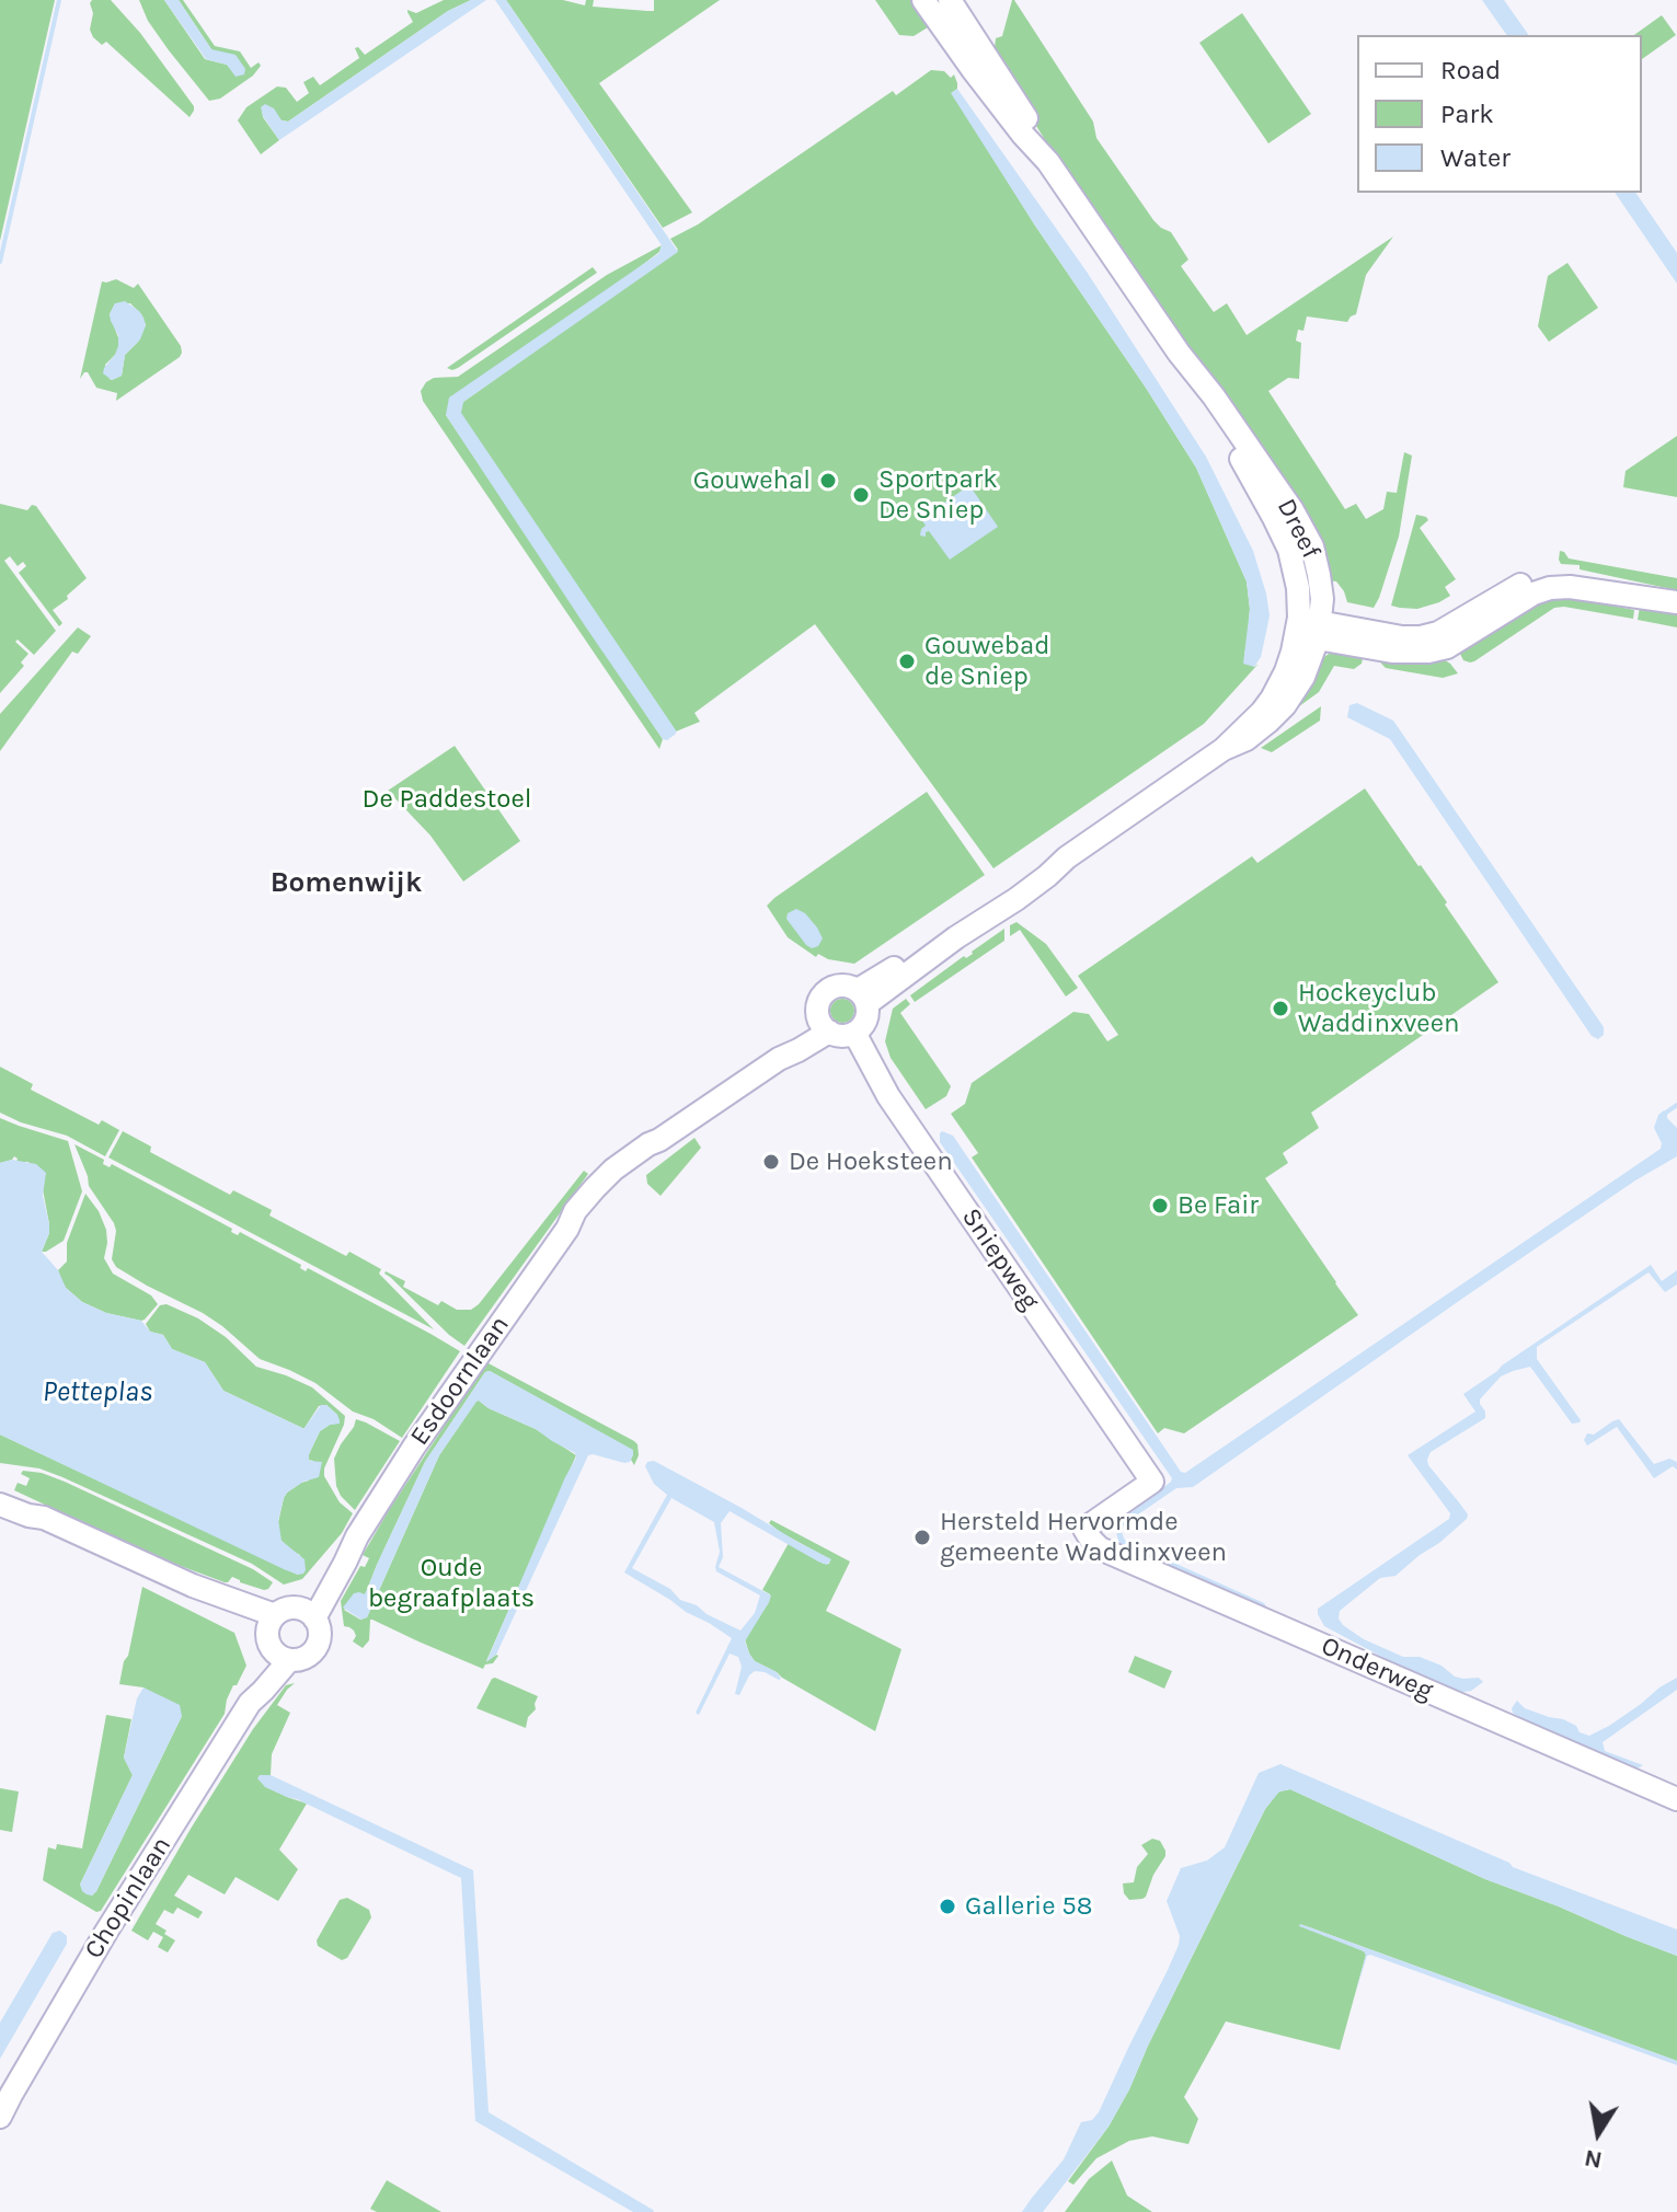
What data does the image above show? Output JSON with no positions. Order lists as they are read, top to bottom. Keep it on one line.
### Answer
{"streets":{"main road":["Dreef","Sniepweg","Esdoornlaan","Onderweg","Chopinlaan"]},"crossings":[["Dreef","Sniepweg"],["Dreef","Esdoornlaan"],["Sniepweg","Esdoornlaan"],["Sniepweg","Onderweg"],["Esdoornlaan","Chopinlaan"]],"districts":["Bomenwijk"],"water":["Petteplas"],"parks":["De Paddestoel","Oude begraafplaats"],"places":["Gouwehal","Sportpark De Sniep","Gouwebad de Sniep","Hockeyclub Waddinxveen","De Hoeksteen","Be Fair","Hersteld Hervormde gemeente Waddinxveen","Gallerie 58"],"legend":["Road","Park","Water"],"north":"bottom"}
